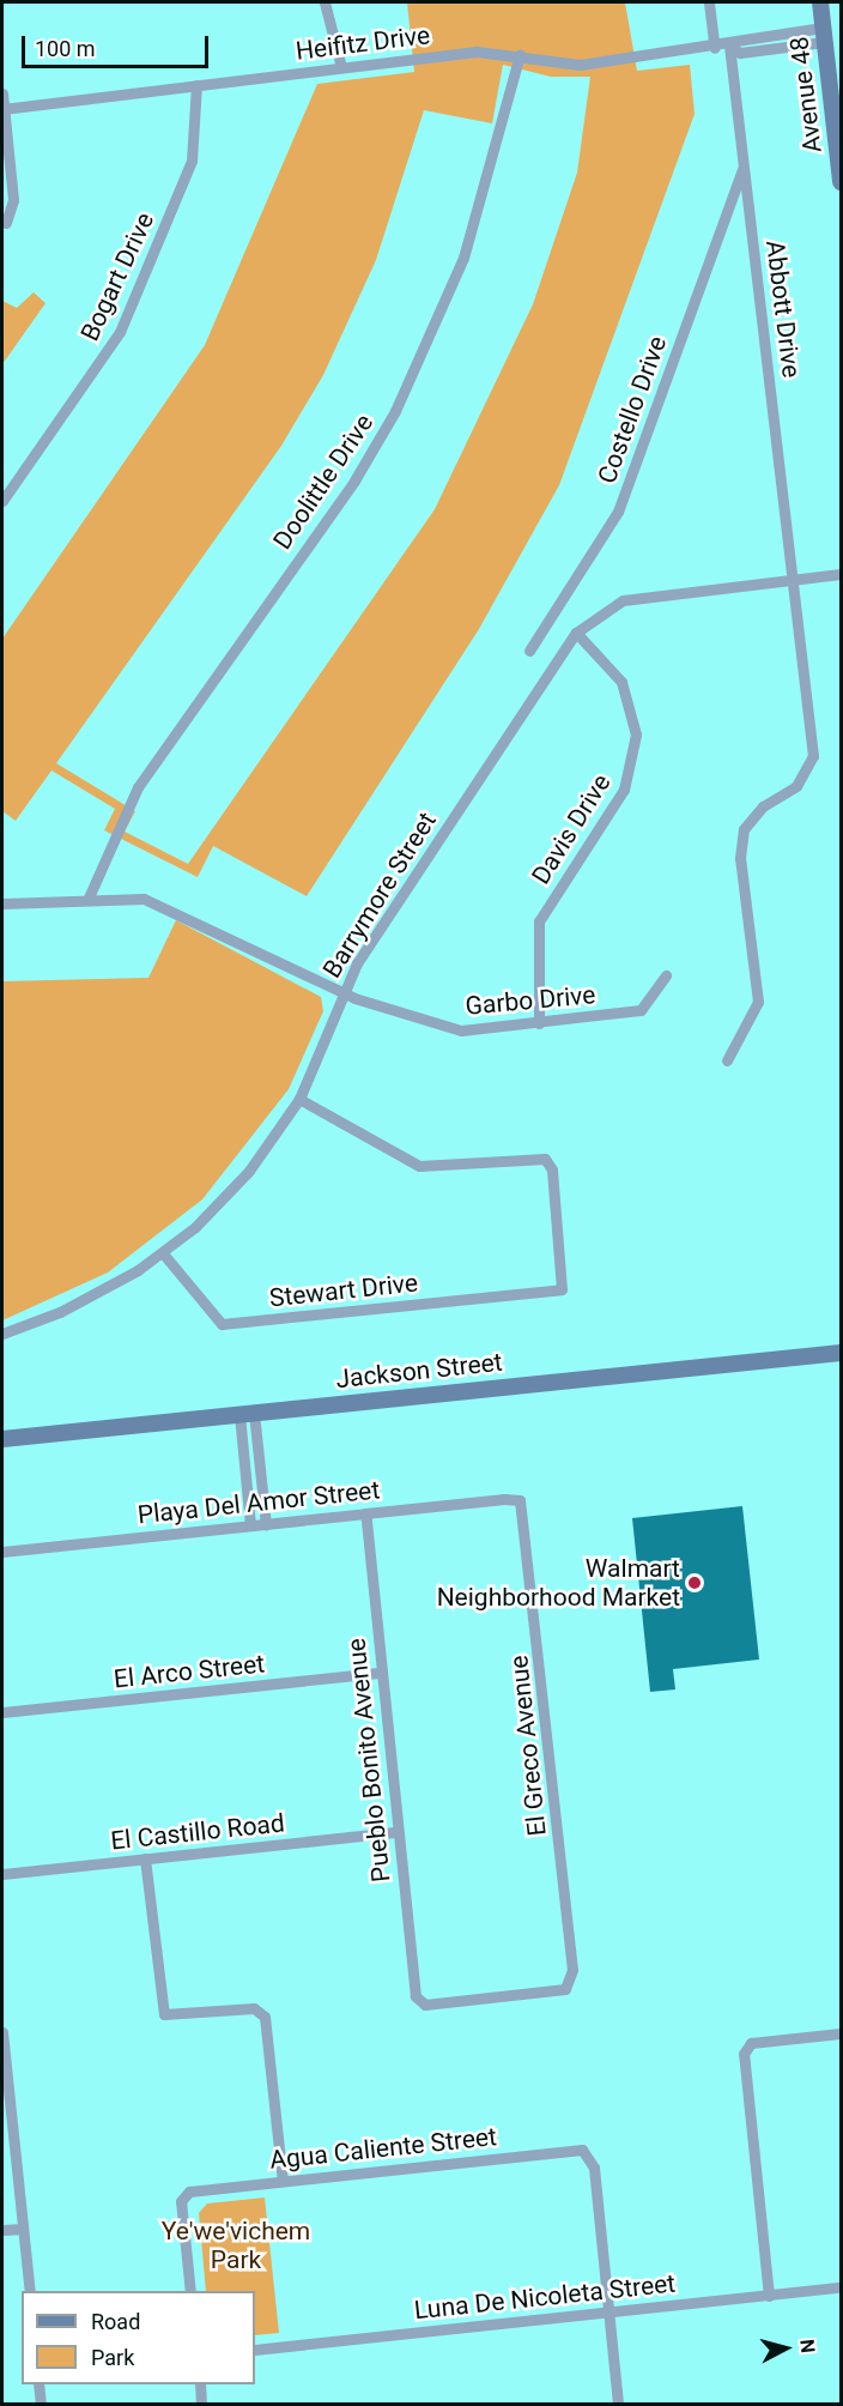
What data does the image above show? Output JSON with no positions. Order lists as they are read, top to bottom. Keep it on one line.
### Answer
{"streets":{"main road":["Avenue 48","Jackson Street"],"street":["Heifitz Drive","Bogart Drive","Abbott Drive","Costello Drive","Doolittle Drive","Davis Drive","Barrymore Street","Garbo Drive","Stewart Drive","Playa Del Amor Street","El Arco Street","El Greco Avenue","Pueblo Bonito Avenue","El Castillo Road","Agua Caliente Street","Luna De Nicoleta Street"]},"crossings":[["Heifitz Drive","Avenue 48"],["Heifitz Drive","Bogart Drive"],["Heifitz Drive","Abbott Drive"],["Heifitz Drive","Doolittle Drive"],["Abbott Drive","Costello Drive"],["Abbott Drive","Barrymore Street"],["Doolittle Drive","Garbo Drive"],["Davis Drive","Barrymore Street"],["Davis Drive","Garbo Drive"],["Barrymore Street","Garbo Drive"],["Barrymore Street","Stewart Drive"],["Playa Del Amor Street","El Greco Avenue"],["Playa Del Amor Street","Pueblo Bonito Avenue"],["El Arco Street","Pueblo Bonito Avenue"],["El Greco Avenue","Pueblo Bonito Avenue"],["Pueblo Bonito Avenue","El Castillo Road"],["Agua Caliente Street","Luna De Nicoleta Street"]],"parks":["Ye'we'vichem Park"],"places":["Walmart Neighborhood Market"],"legend":["Road","Park"],"scale_bar":"100 m","north":"right"}
